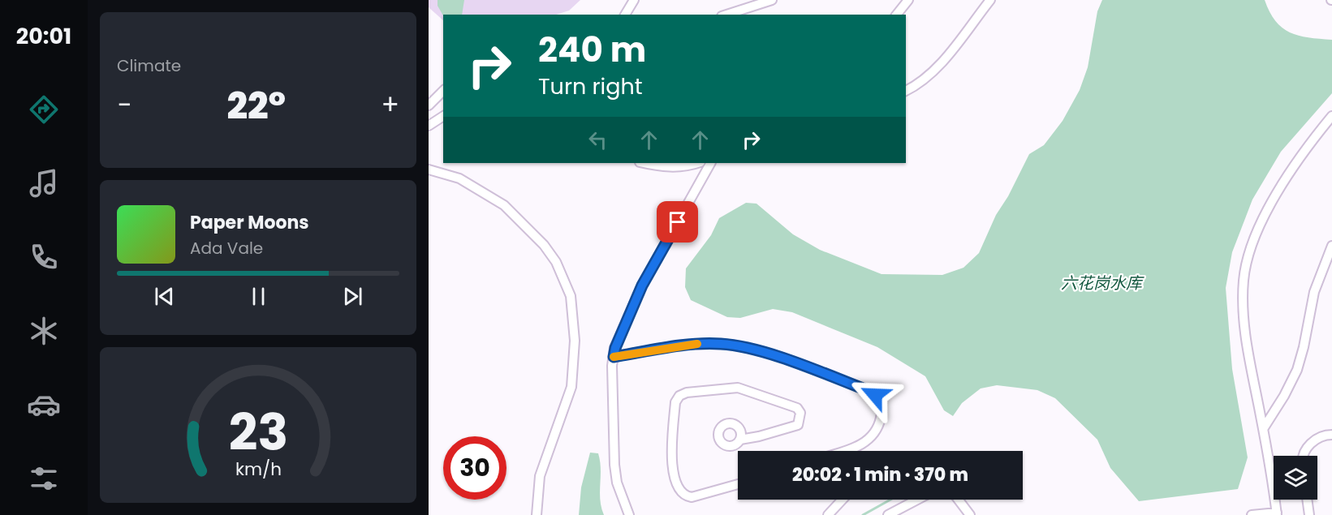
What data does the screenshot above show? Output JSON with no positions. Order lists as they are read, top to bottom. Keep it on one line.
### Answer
{"water":["六花岗水库"],"page":{"tabs":"20:01","tile":"Climate","turn":["240 m","Turn right"],"heat":["−","22°","+"],"song":["Paper Moons","Ada Vale"],"limit":"30","trip":"20:02 · 1 min · 370 m","gauge":["23","km/h"]}}
